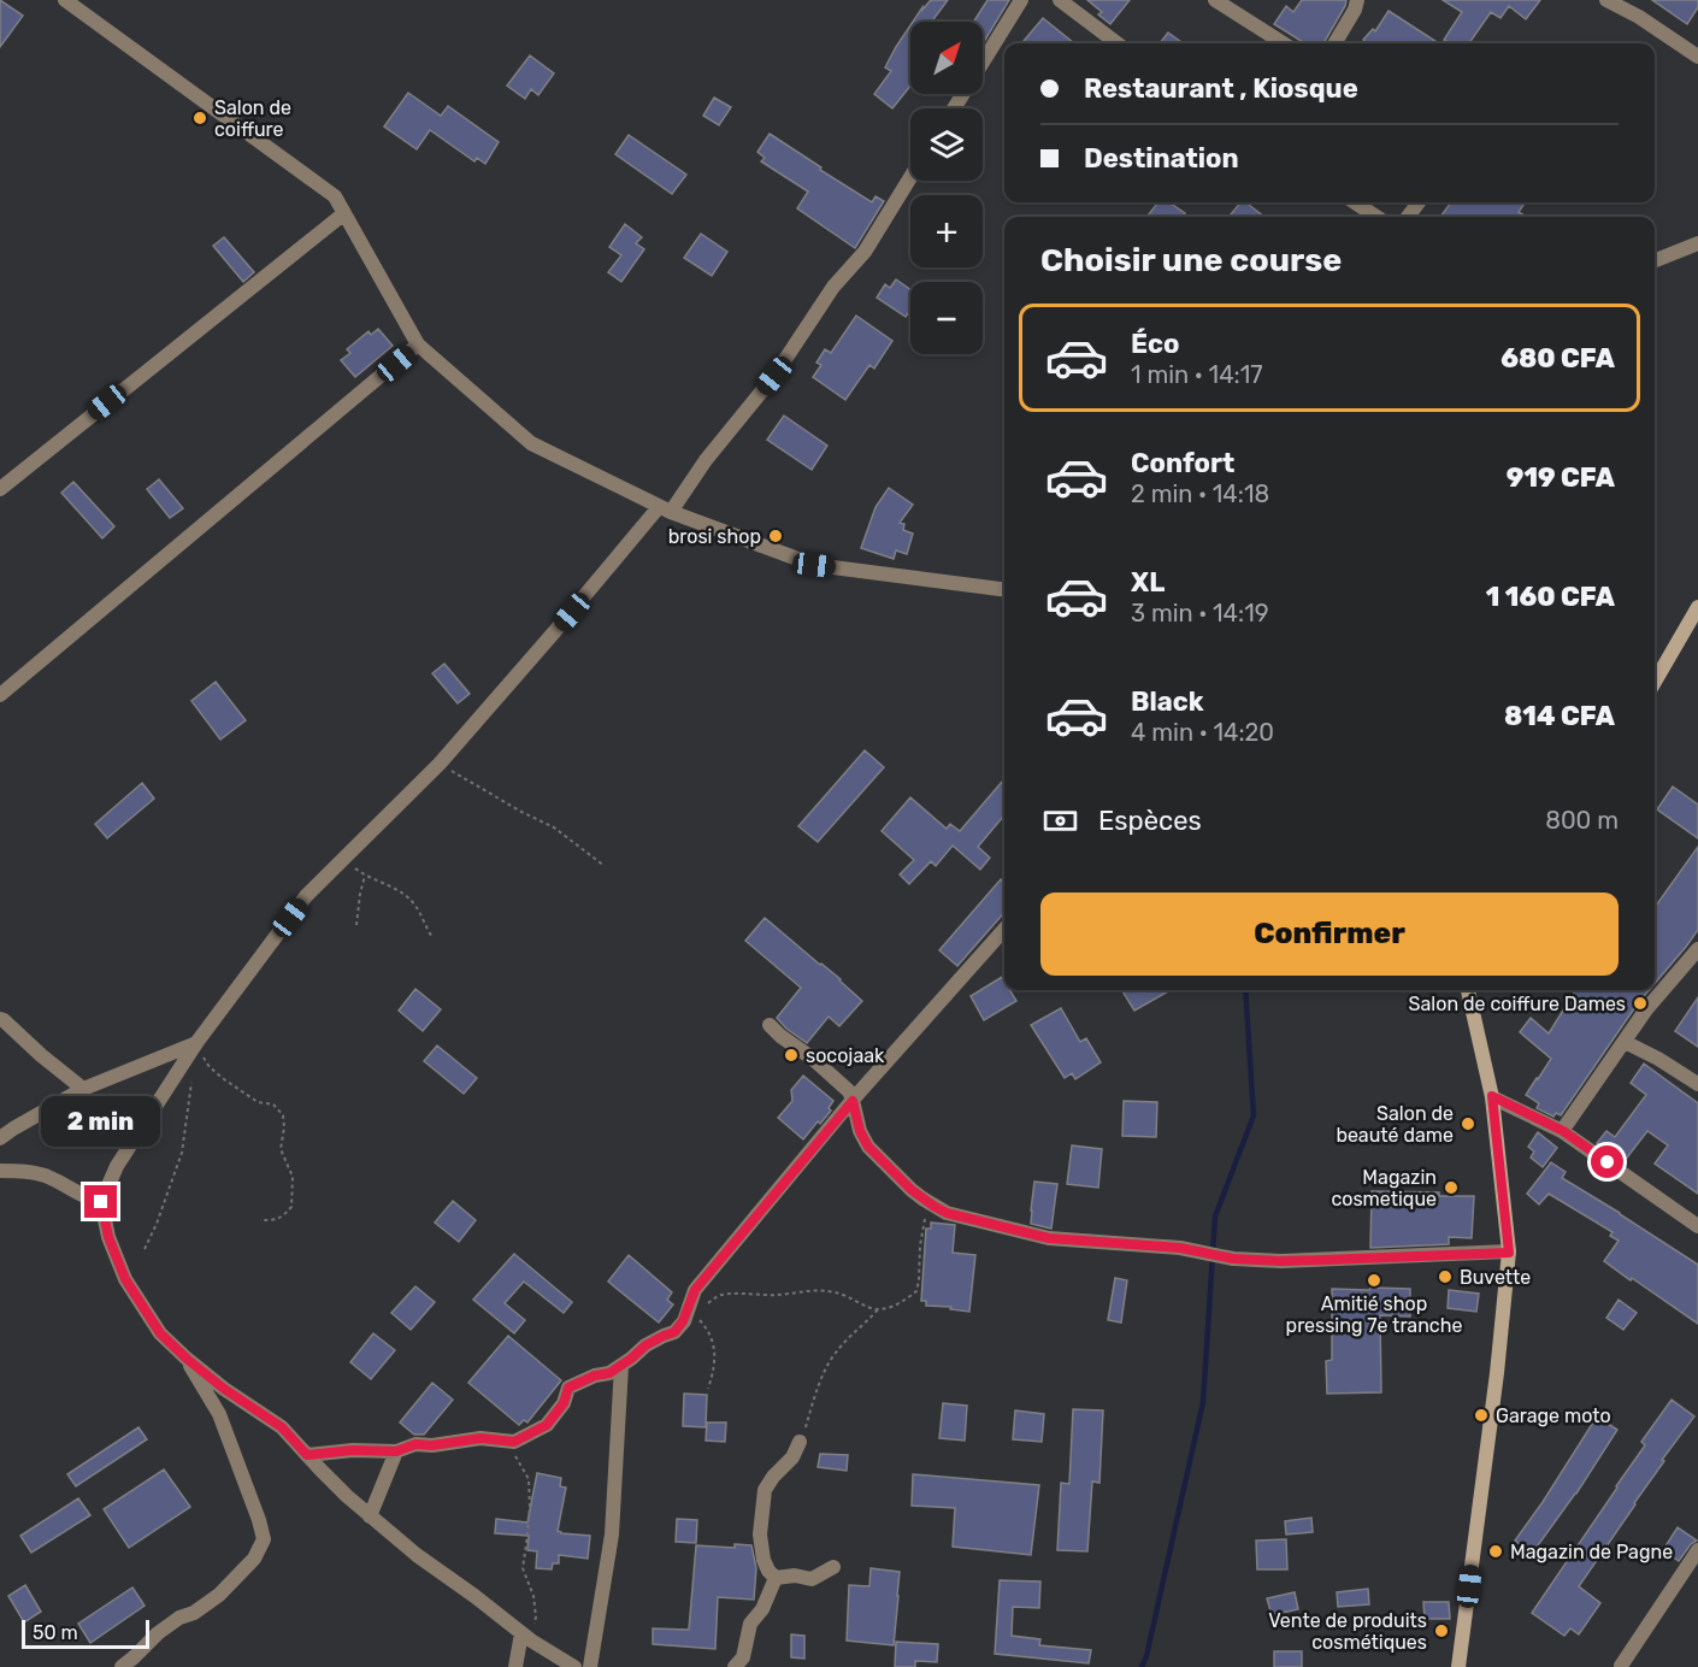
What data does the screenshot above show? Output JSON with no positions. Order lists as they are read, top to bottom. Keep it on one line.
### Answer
{"places":["Salon de coiffure","brosi shop","Salon de coiffure Dames","socojaak","Salon de beauté dame","Magazin cosmetique","Buvette","Amitié shop pressing 7e tranche","Garage moto","Magazin de Pagne","Vente de produits cosmétiques"],"scale_bar":"50 m","north":"top right","page":{"map_buttons":["+","−"],"banner":["Restaurant , Kiosque","Destination"],"heading":"Choisir une course","list":[{"name":"Éco","note":"1 min · 14:17","value":"680 CFA"},{"name":"Confort","note":"2 min · 14:18","value":"919 CFA"},{"name":"XL","note":"3 min · 14:19","value":"1 160 CFA"},{"name":"Black","note":"4 min · 14:20","value":"814 CFA"}],"pay":["Espèces","800 m"],"buttons":"Confirmer","bubble":"2 min","scale":"50 m"}}
